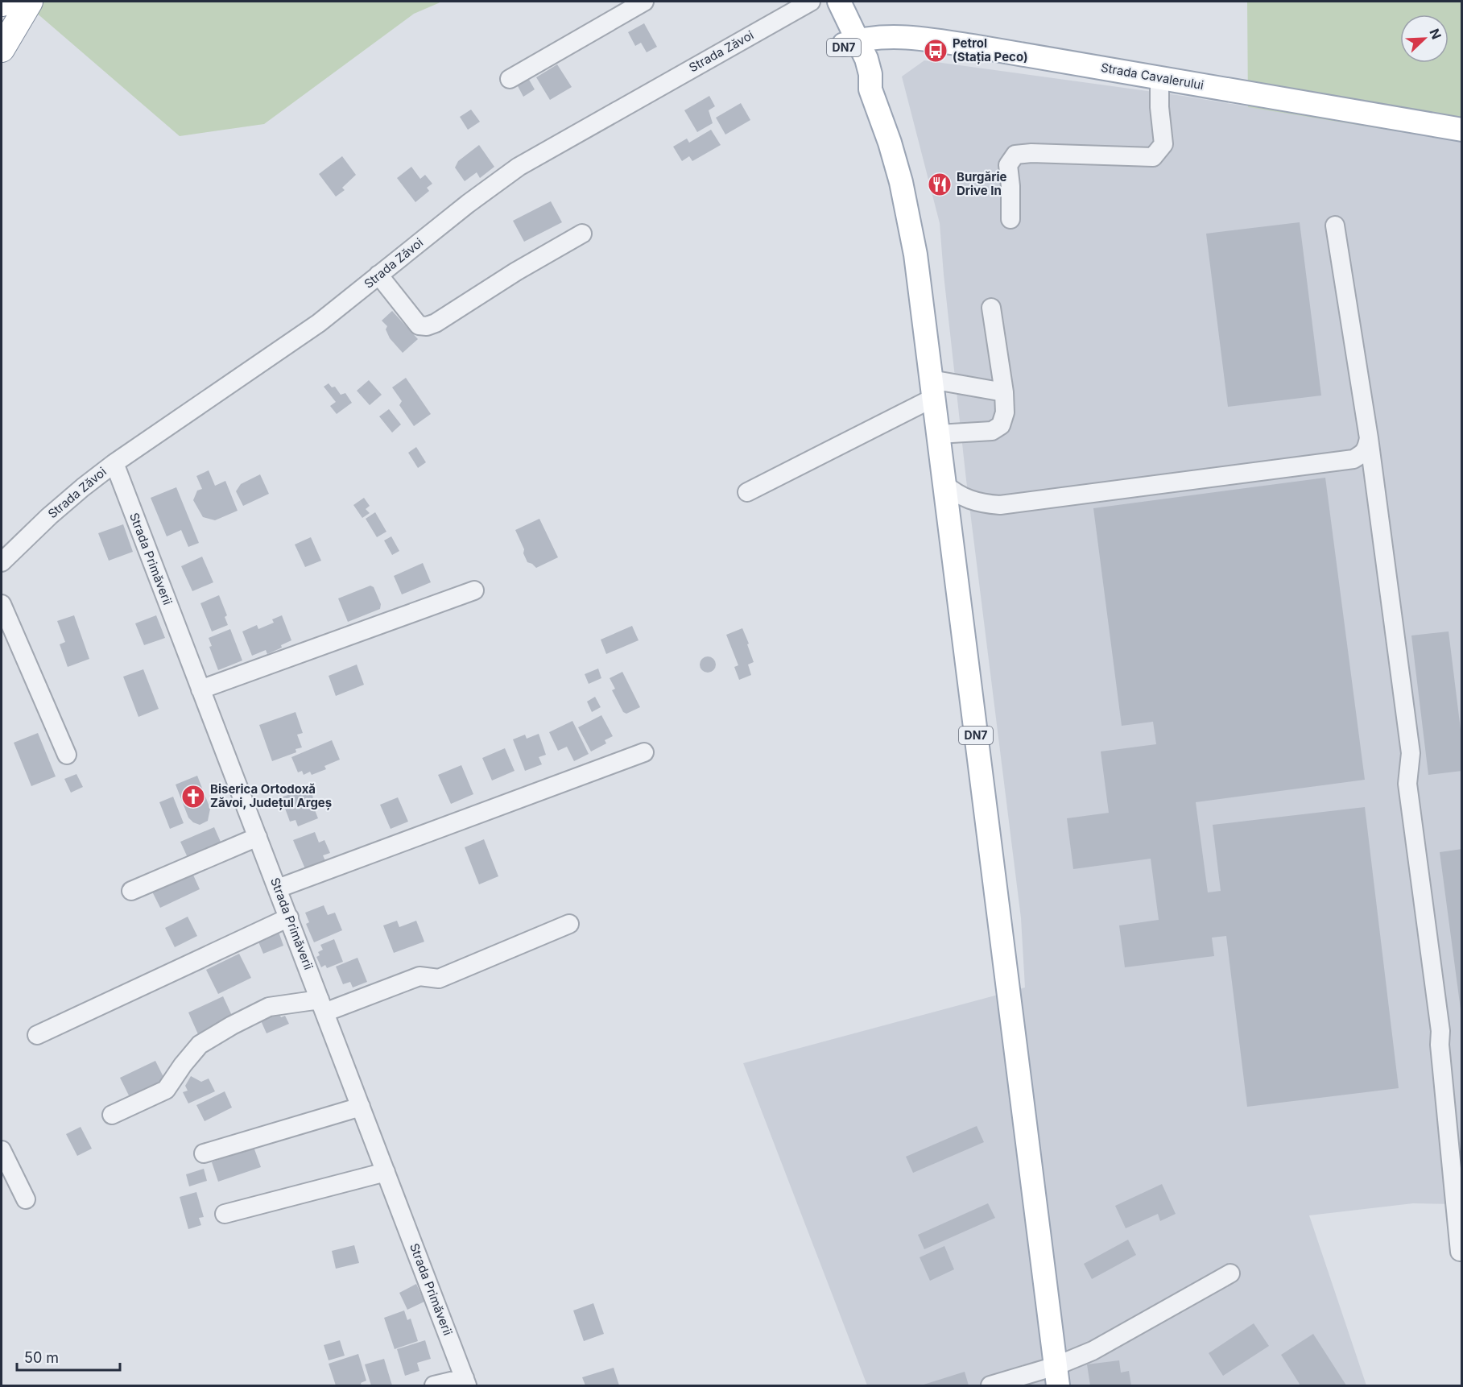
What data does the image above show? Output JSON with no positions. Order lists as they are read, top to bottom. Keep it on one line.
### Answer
{"streets":{"main road":["DN7","Strada Cavalerului"],"street":["Strada Zăvoi","Strada Primăverii"]},"crossings":[["DN7","Strada Zăvoi"],["DN7","Strada Cavalerului"],["Strada Zăvoi","Strada Primăverii"]],"places":{"bus stop":["Petrol (Stația Peco)"],"restaurant":["Burgărie Drive In"],"church":["Biserica Ortodoxă Zăvoi, Județul Argeș"]},"scale_bar":"50 m","north":"top right"}
